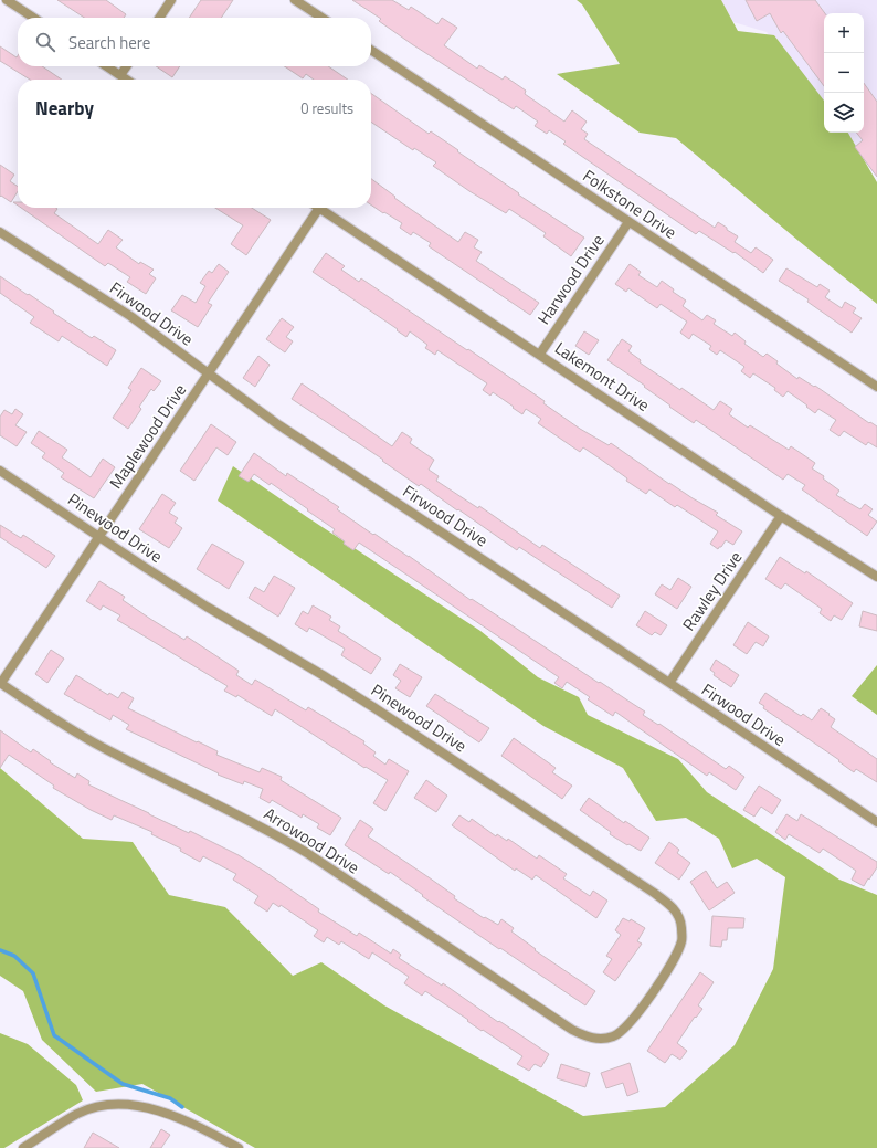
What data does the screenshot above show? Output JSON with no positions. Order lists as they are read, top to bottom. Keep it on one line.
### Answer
{"streets":{"street":["Folkstone Drive","Harwood Drive","Firwood Drive","Lakemont Drive","Maplewood Drive","Pinewood Drive","Rawley Drive","Arrowood Drive"]},"crossings":[["Folkstone Drive","Harwood Drive"],["Harwood Drive","Lakemont Drive"],["Firwood Drive","Maplewood Drive"],["Firwood Drive","Rawley Drive"],["Lakemont Drive","Rawley Drive"],["Maplewood Drive","Pinewood Drive"],["Maplewood Drive","Arrowood Drive"],["Pinewood Drive","Arrowood Drive"]],"page":{"map_buttons":["+","−"],"search":"Search here","heading":["Nearby","0 results"]}}
